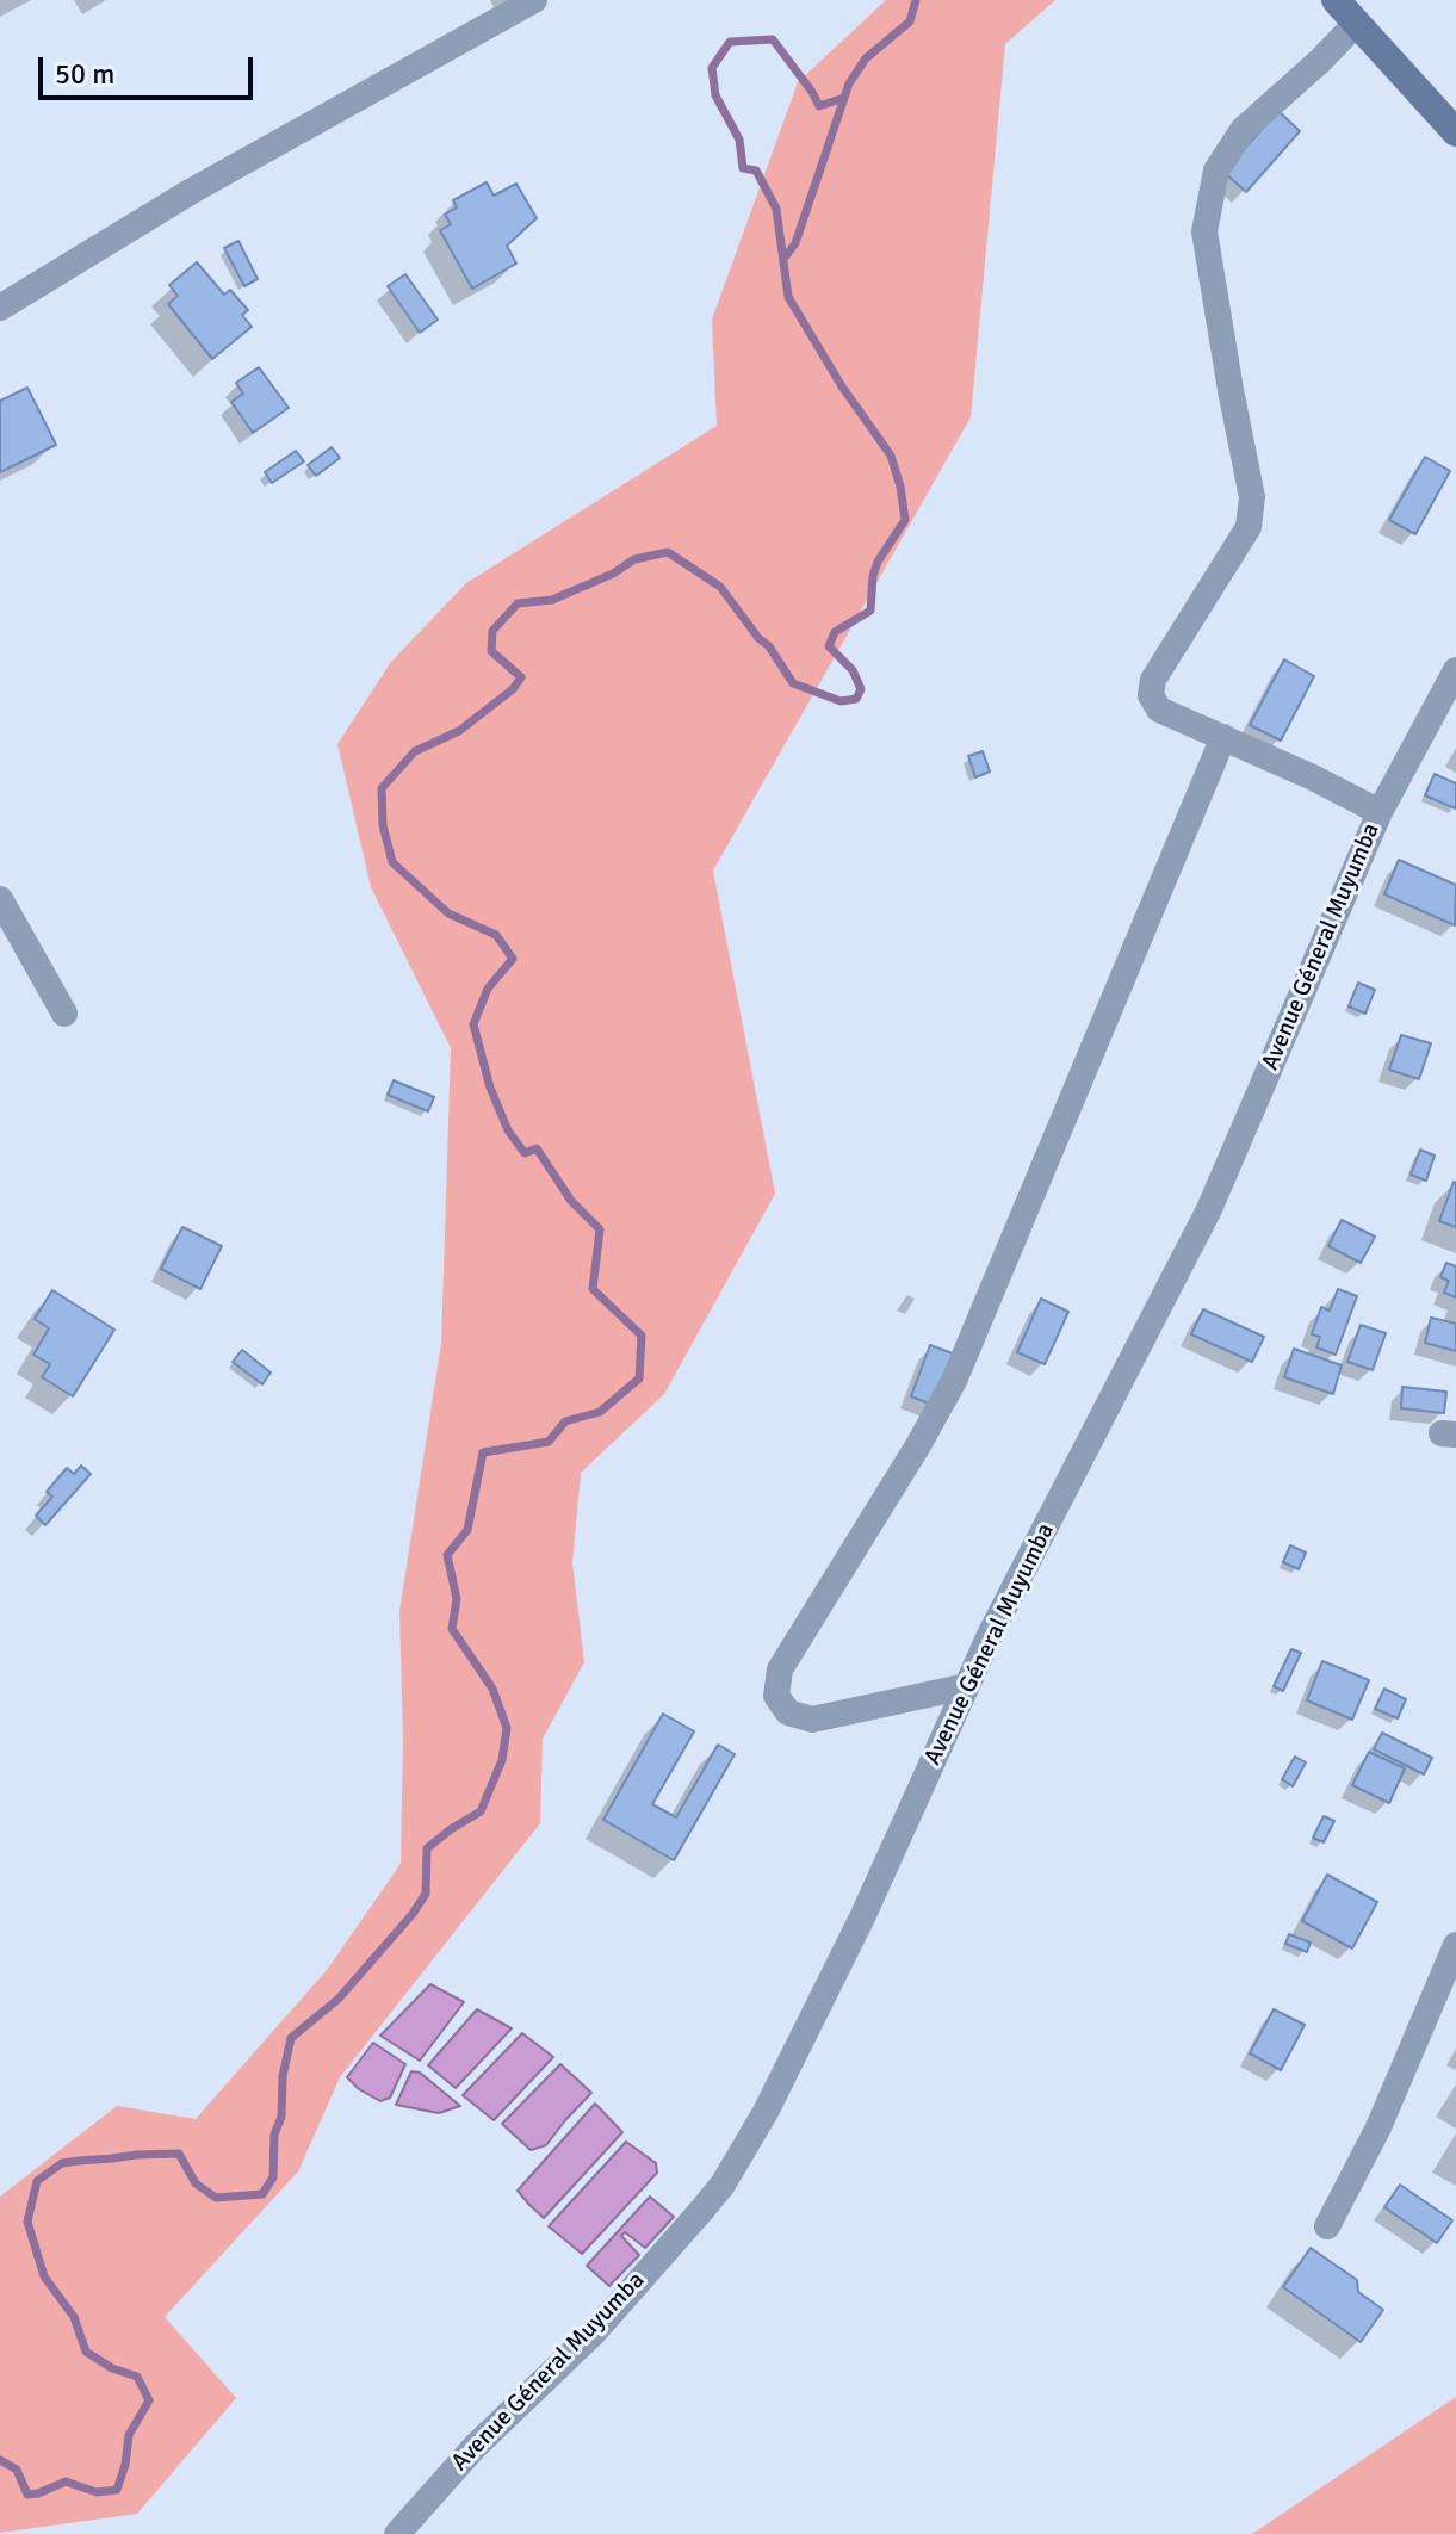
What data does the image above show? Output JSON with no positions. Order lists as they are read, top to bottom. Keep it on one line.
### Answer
{"streets":{"street":["Avenue Géneral Muyumba"]},"scale_bar":"50 m"}
